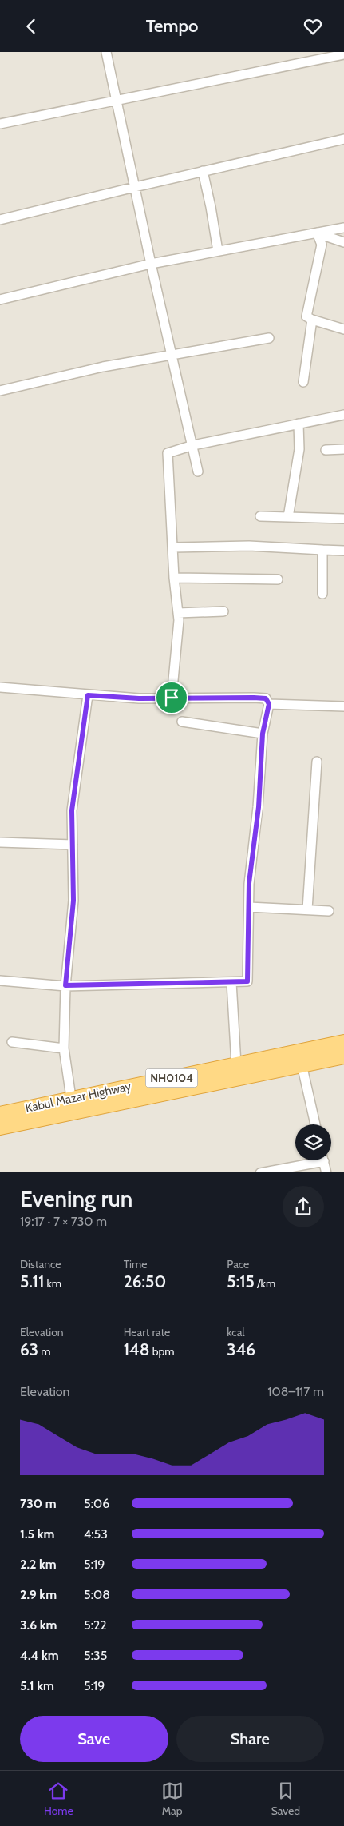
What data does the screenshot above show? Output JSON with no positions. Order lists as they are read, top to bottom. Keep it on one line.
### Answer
{"streets":{"highway":["NH0104","Kabul Mazar Highway"]},"page":{"header":"Tempo","heading":["Evening run","19:17 · 7 × 730 m"],"stats":[["Distance","5.11 km"],["Time","26:50"],["Pace","5:15 /km"],["Elevation","63 m"],["Heart rate","148 bpm"],["kcal","346"]],"chart":["Elevation","108–117 m"],"list":[{"name":"730 m","note":"5:06"},{"name":"1.5 km","note":"4:53"},{"name":"2.2 km","note":"5:19"},{"name":"2.9 km","note":"5:08"},{"name":"3.6 km","note":"5:22"},{"name":"4.4 km","note":"5:35"},{"name":"5.1 km","note":"5:19"}],"buttons":["Save","Share"],"tabs":["Home","Map","Saved"]}}
